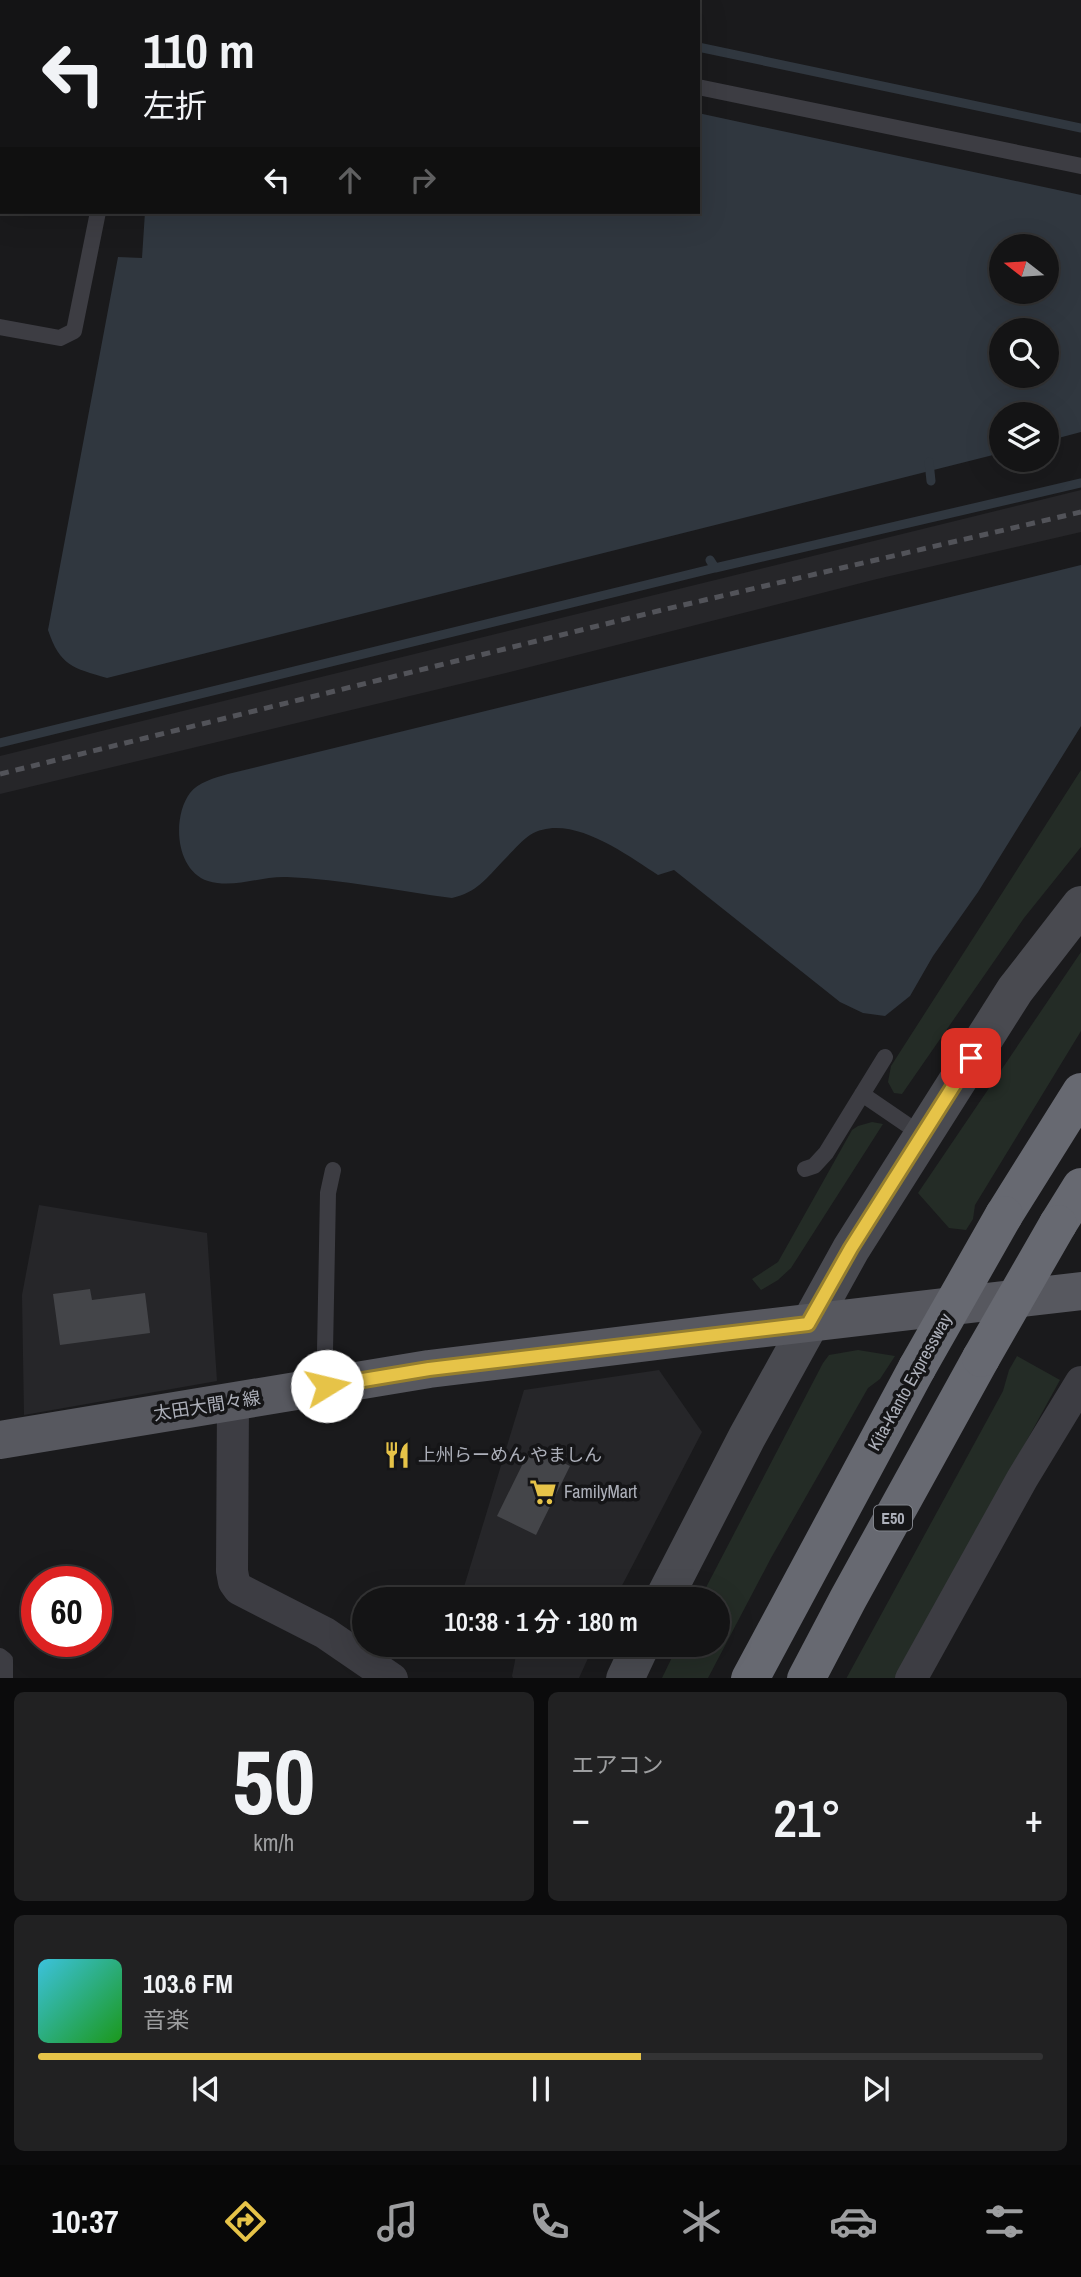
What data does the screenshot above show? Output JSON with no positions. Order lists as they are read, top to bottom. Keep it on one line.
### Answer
{"streets":{"highway":["Kita-Kanto Expressway","E50"],"main road":["太田大間々線"]},"places":{"restaurant":["上州らーめん やましん"],"supermarket":["FamilyMart"]},"north":"left","page":{"turn":["110 m","左折"],"limit":"60","trip":"10:38 · 1 分 · 180 m","tile":[["50","km/h"],"エアコン"],"heat":["−","21°","+"],"song":["103.6 FM","音楽"],"tabs":"10:37"}}
